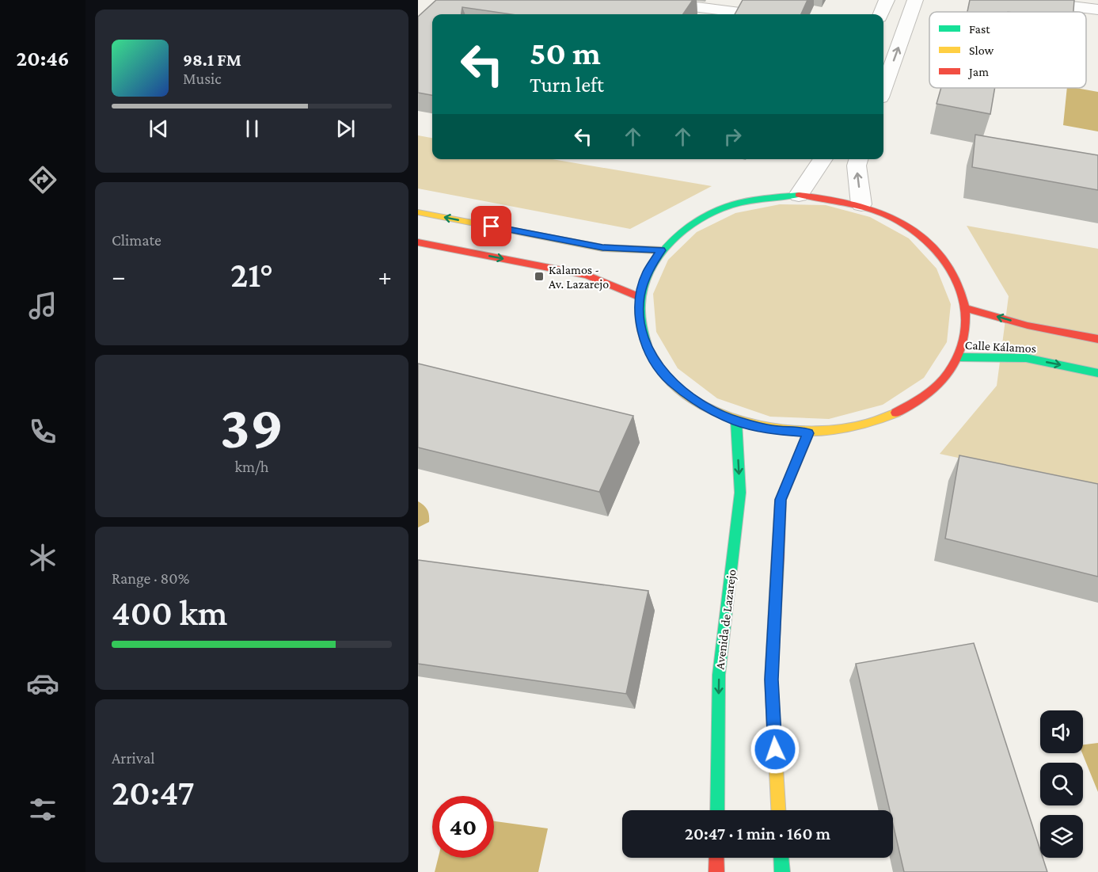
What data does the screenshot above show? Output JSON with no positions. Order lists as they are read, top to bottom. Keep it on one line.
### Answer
{"streets":{"main road":["Calle Kálamos","Avenida de Lazarejo"]},"places":{"transit":["Kalamos - Av. Lazarejo"]},"legend":["Fast","Slow","Jam"],"page":{"tabs":"20:46","turn":["50 m","Turn left"],"song":["98.1 FM","Music"],"tile":["Climate",["39","km/h"],["Range · 80%","400 km"],["Arrival","20:47"]],"heat":["−","21°","+"],"limit":"40","trip":"20:47 · 1 min · 160 m"}}
